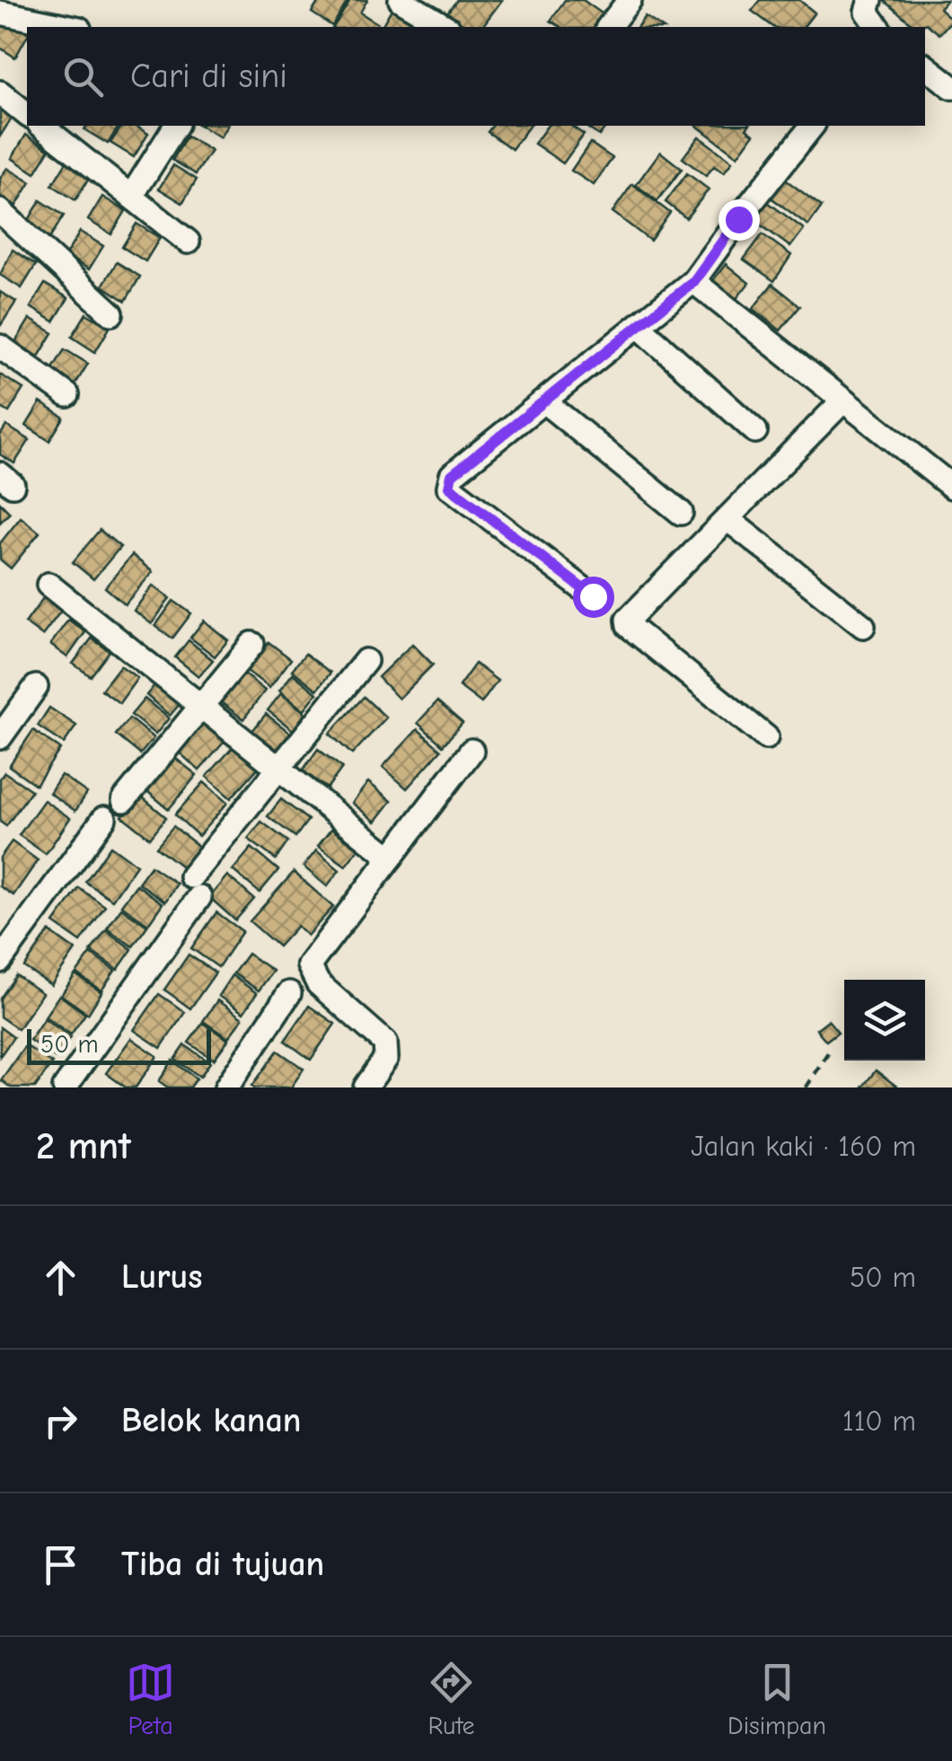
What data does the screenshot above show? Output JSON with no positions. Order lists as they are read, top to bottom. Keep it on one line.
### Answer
{"scale_bar":"50 m","page":{"search":"Cari di sini","scale":"50 m","heading":["2 mnt","Jalan kaki · 160 m"],"list":[["Lurus","50 m"],["Belok kanan","110 m"],"Tiba di tujuan"],"nav":["Peta","Rute","Disimpan"]}}
